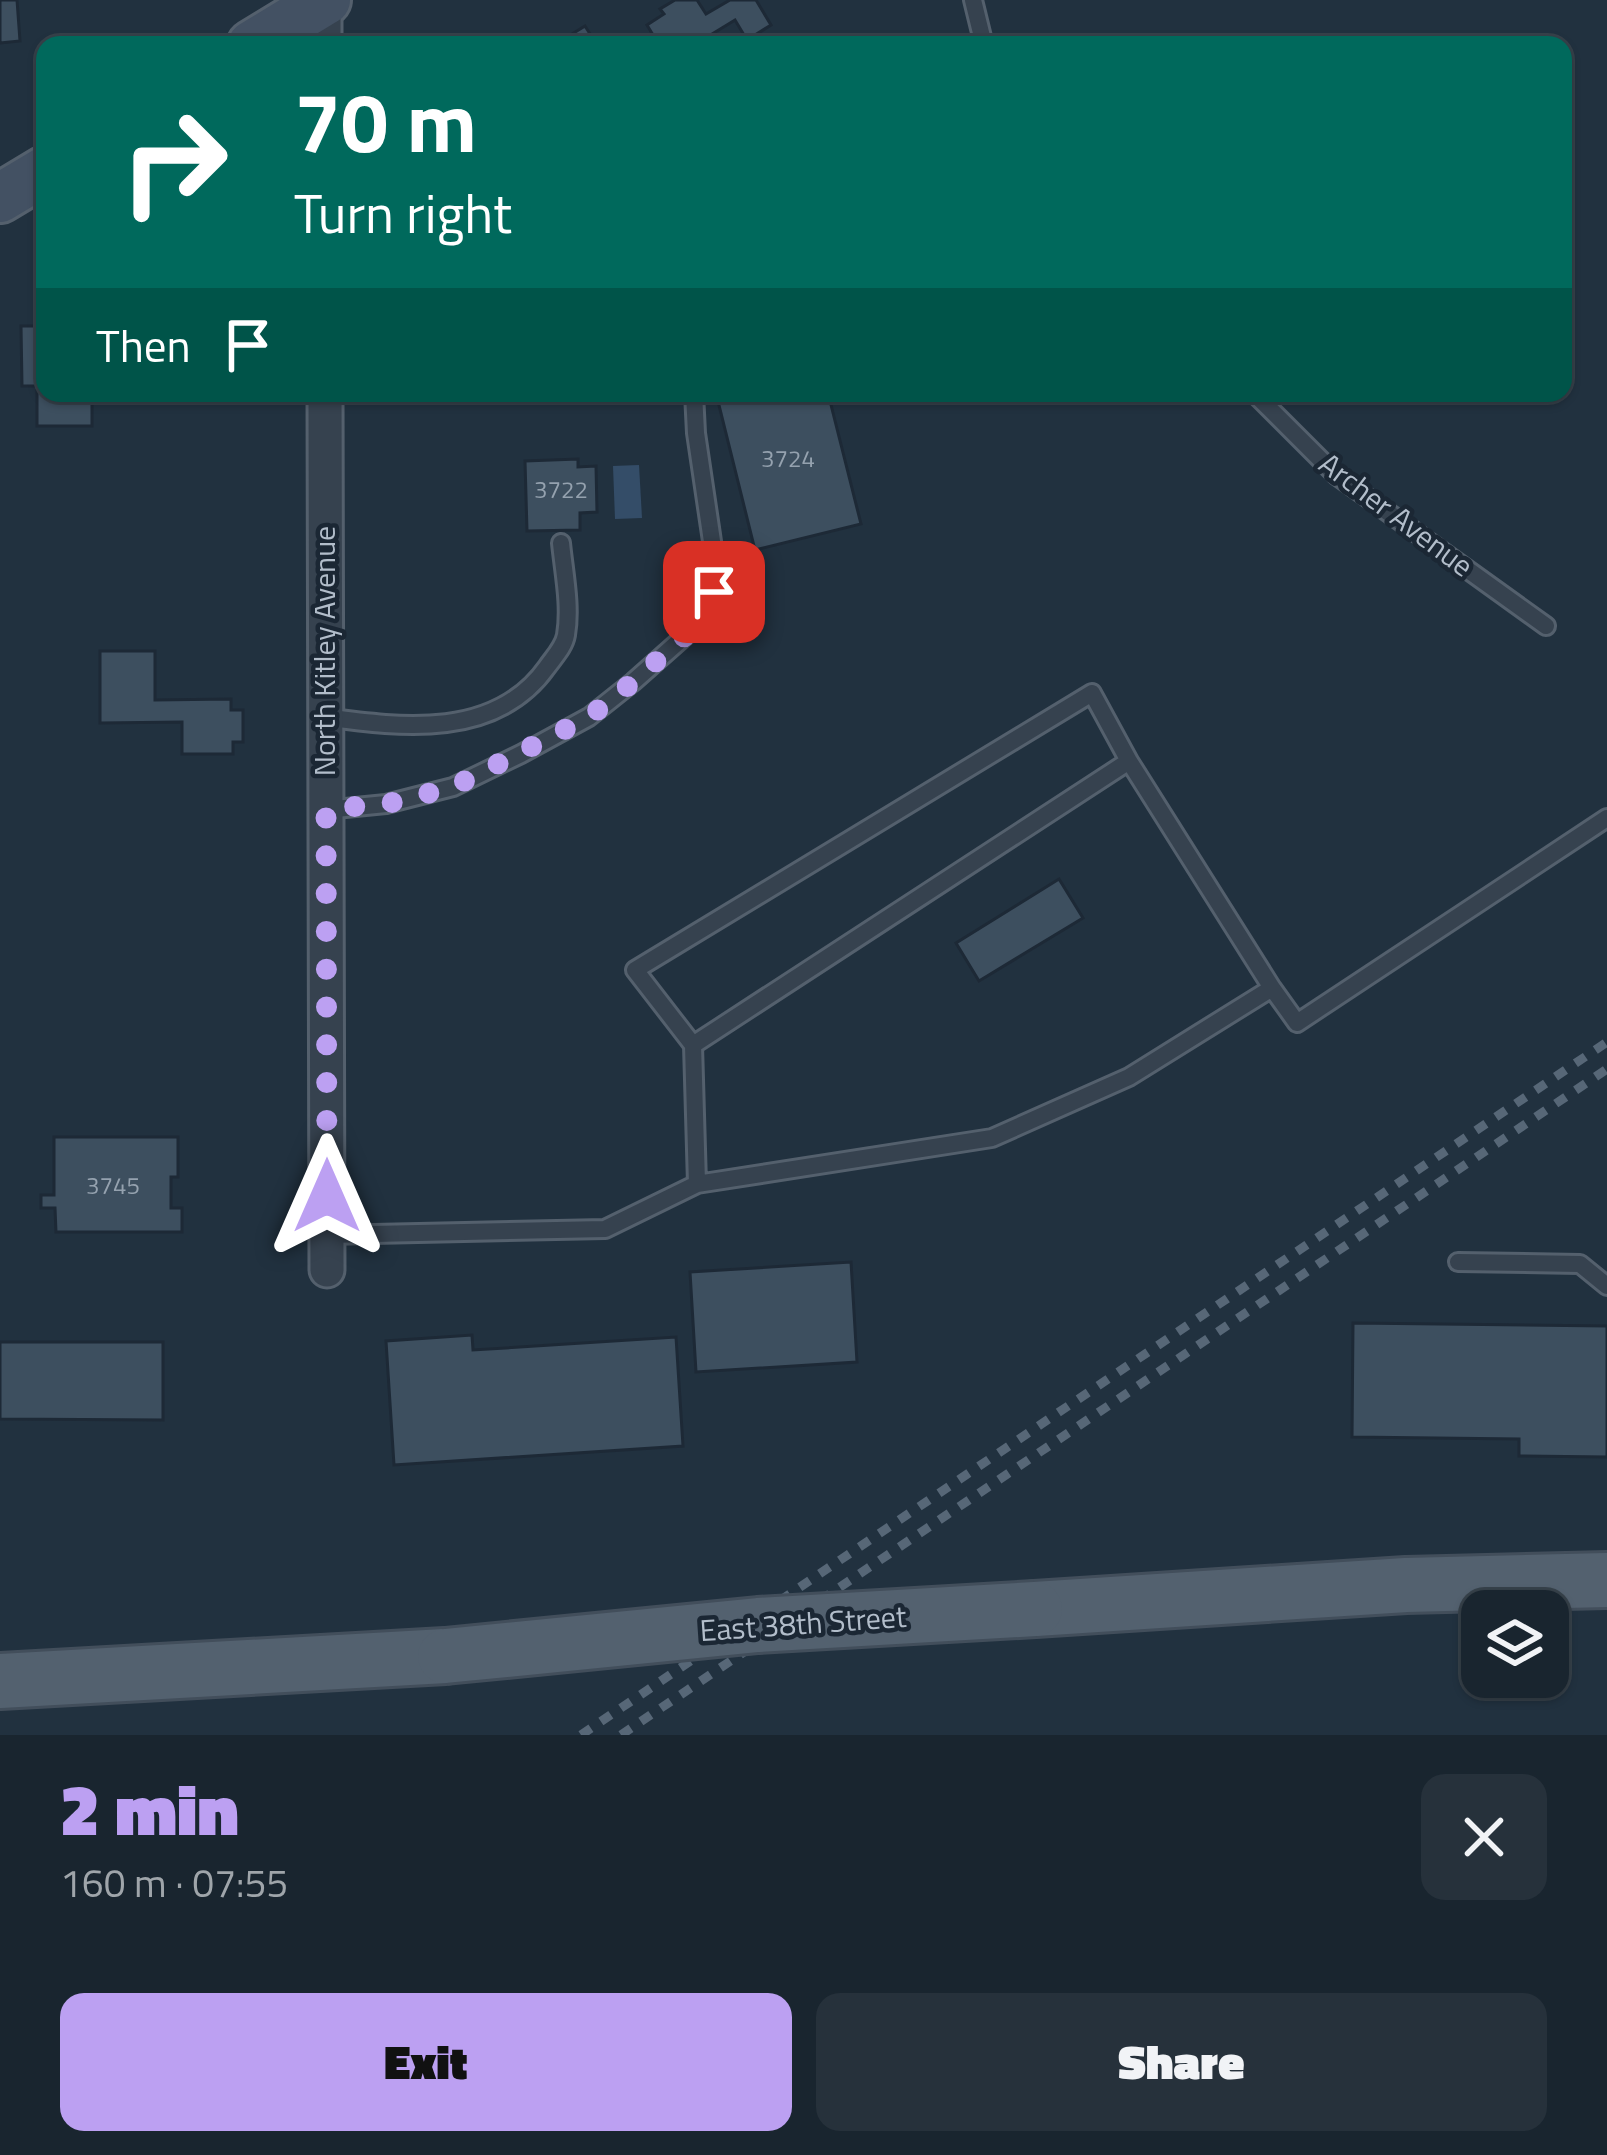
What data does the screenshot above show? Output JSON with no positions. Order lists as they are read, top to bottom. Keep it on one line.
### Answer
{"streets":{"main road":["East 38th Street"],"street":["North Kitley Avenue"],"lane":["Archer Avenue"]},"house_numbers":["3724","3722","3745"],"page":{"turn":["70 m","Turn right"],"then":"Then","heading":["2 min","160 m · 07:55"],"buttons":["Exit","Share"]}}
